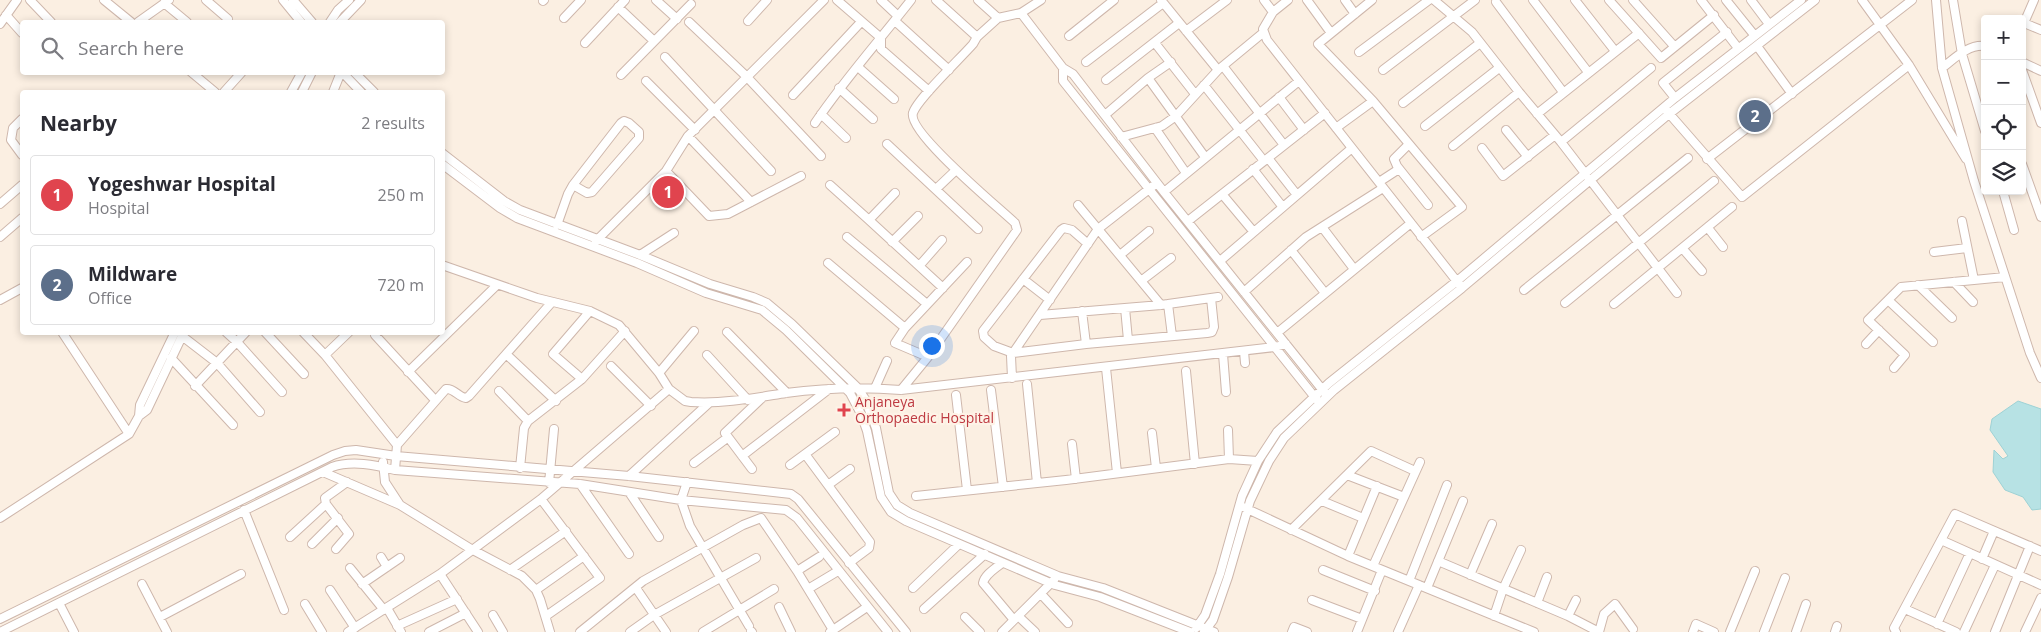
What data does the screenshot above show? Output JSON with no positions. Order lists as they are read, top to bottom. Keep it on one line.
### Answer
{"places":{"health":["Anjaneya Orthopaedic Hospital"]},"page":{"map_buttons":["+","−"],"search":"Search here","heading":["Nearby","2 results"],"pins":["2","1"],"list":[{"mark":"1","name":"Yogeshwar Hospital","note":"Hospital","value":"250 m"},{"mark":"2","name":"Mildware","note":"Office","value":"720 m"}]}}
